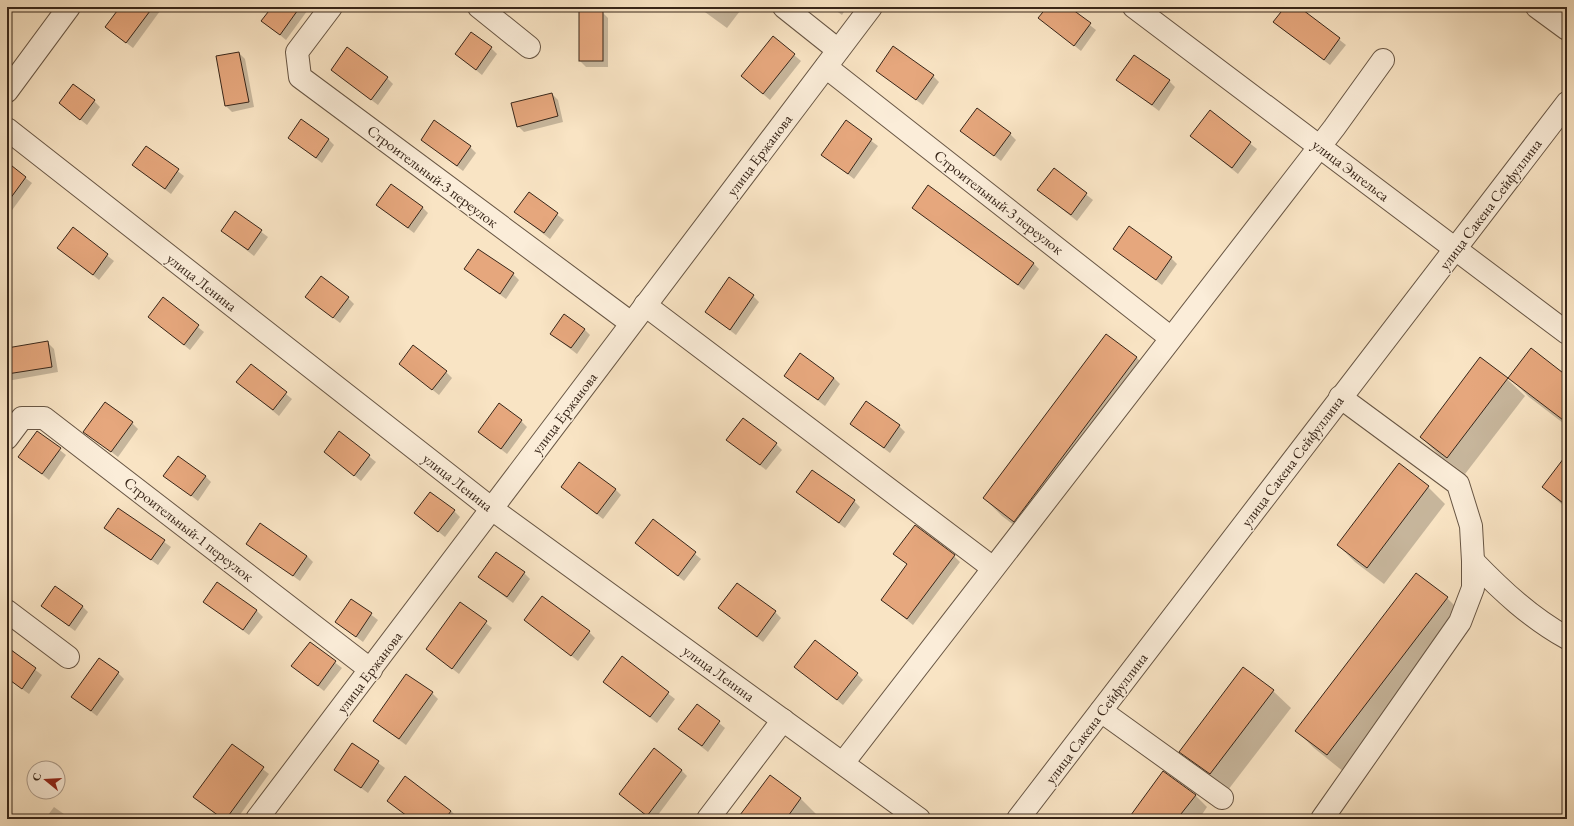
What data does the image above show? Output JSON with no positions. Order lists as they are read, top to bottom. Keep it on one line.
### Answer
{"streets":{"street":["улица Ержанова","улица Энгельса","Строительный-3 переулок","улица Сакена Сейфуллина","улица Ленина","Строительный-1 переулок"]},"crossings":[["улица Ержанова","Строительный-3 переулок"],["улица Ержанова","улица Ленина"],["улица Ержанова","Строительный-1 переулок"],["улица Энгельса","улица Сакена Сейфуллина"]],"north":"left"}
